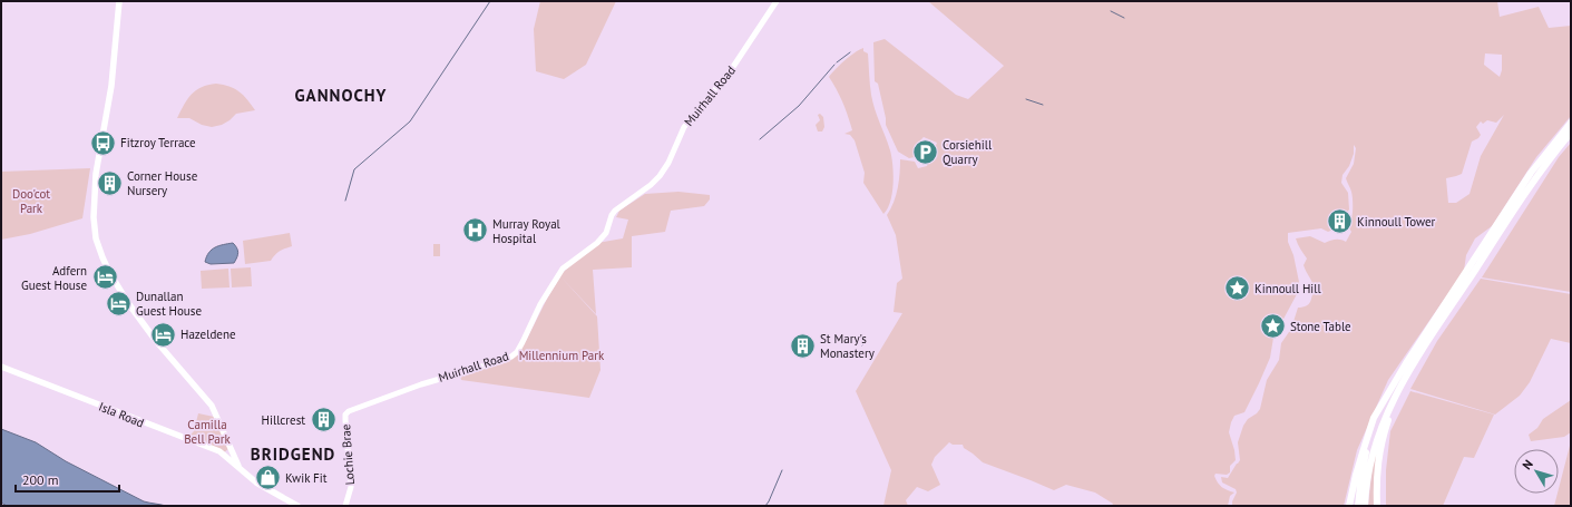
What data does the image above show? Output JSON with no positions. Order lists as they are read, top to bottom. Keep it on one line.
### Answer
{"streets":{"main road":["Isla Road"],"street":["Muirhall Road","Lochie Brae"]},"crossings":[["Muirhall Road","Lochie Brae"]],"districts":["GANNOCHY","BRIDGEND"],"parks":["Doo'cot Park","Millennium Park","Camilla Bell Park"],"places":{"bus stop":["Fitzroy Terrace"],"parking":["Corsiehill Quarry"],"building":["Corner House Nursery","Kinnoull Tower","St Mary's Monastery","Hillcrest"],"hospital":["Murray Royal Hospital"],"hotel":["Adfern Guest House","Dunallan Guest House","Hazeldene"],"place":["Kinnoull Hill","Stone Table"],"shop":["Kwik Fit"]},"scale_bar":"200 m","north":"top left"}
